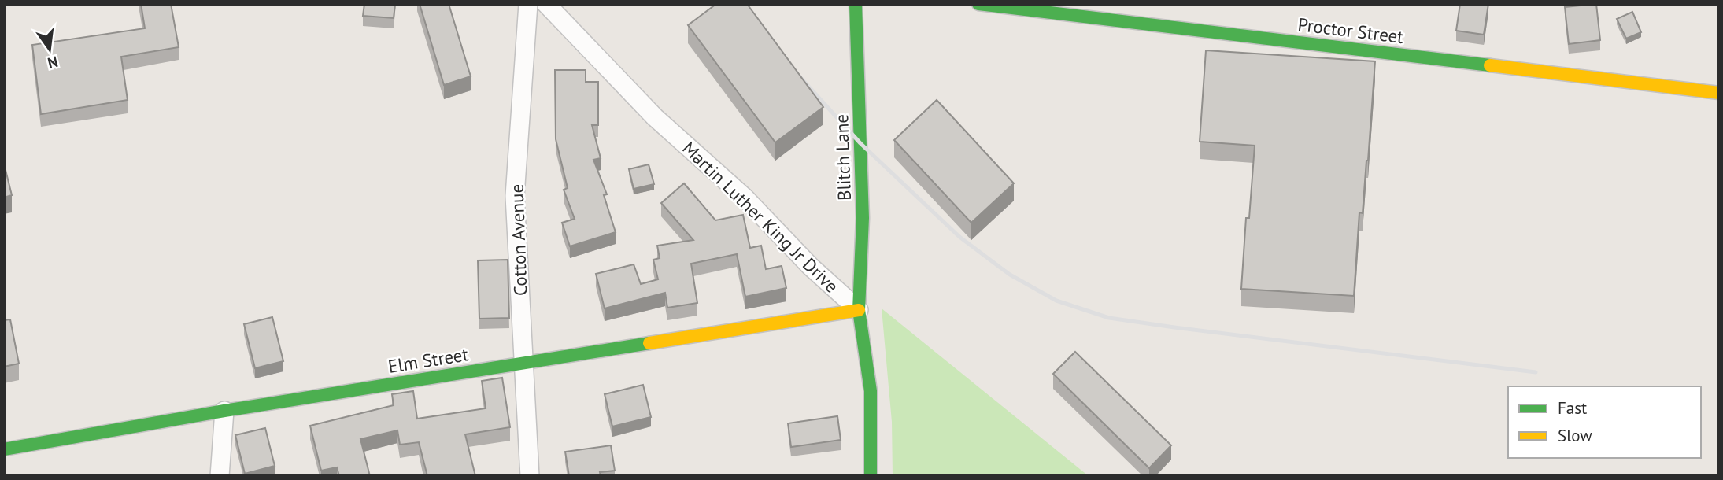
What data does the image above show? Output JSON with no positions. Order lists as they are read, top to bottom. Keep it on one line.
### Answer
{"streets":{"street":["Proctor Street","Blitch Lane","Martin Luther King Jr Drive","Cotton Avenue","Elm Street"]},"crossings":[["Blitch Lane","Martin Luther King Jr Drive"],["Blitch Lane","Elm Street"],["Martin Luther King Jr Drive","Elm Street"],["Cotton Avenue","Elm Street"]],"legend":["Fast","Slow"],"north":"bottom"}
